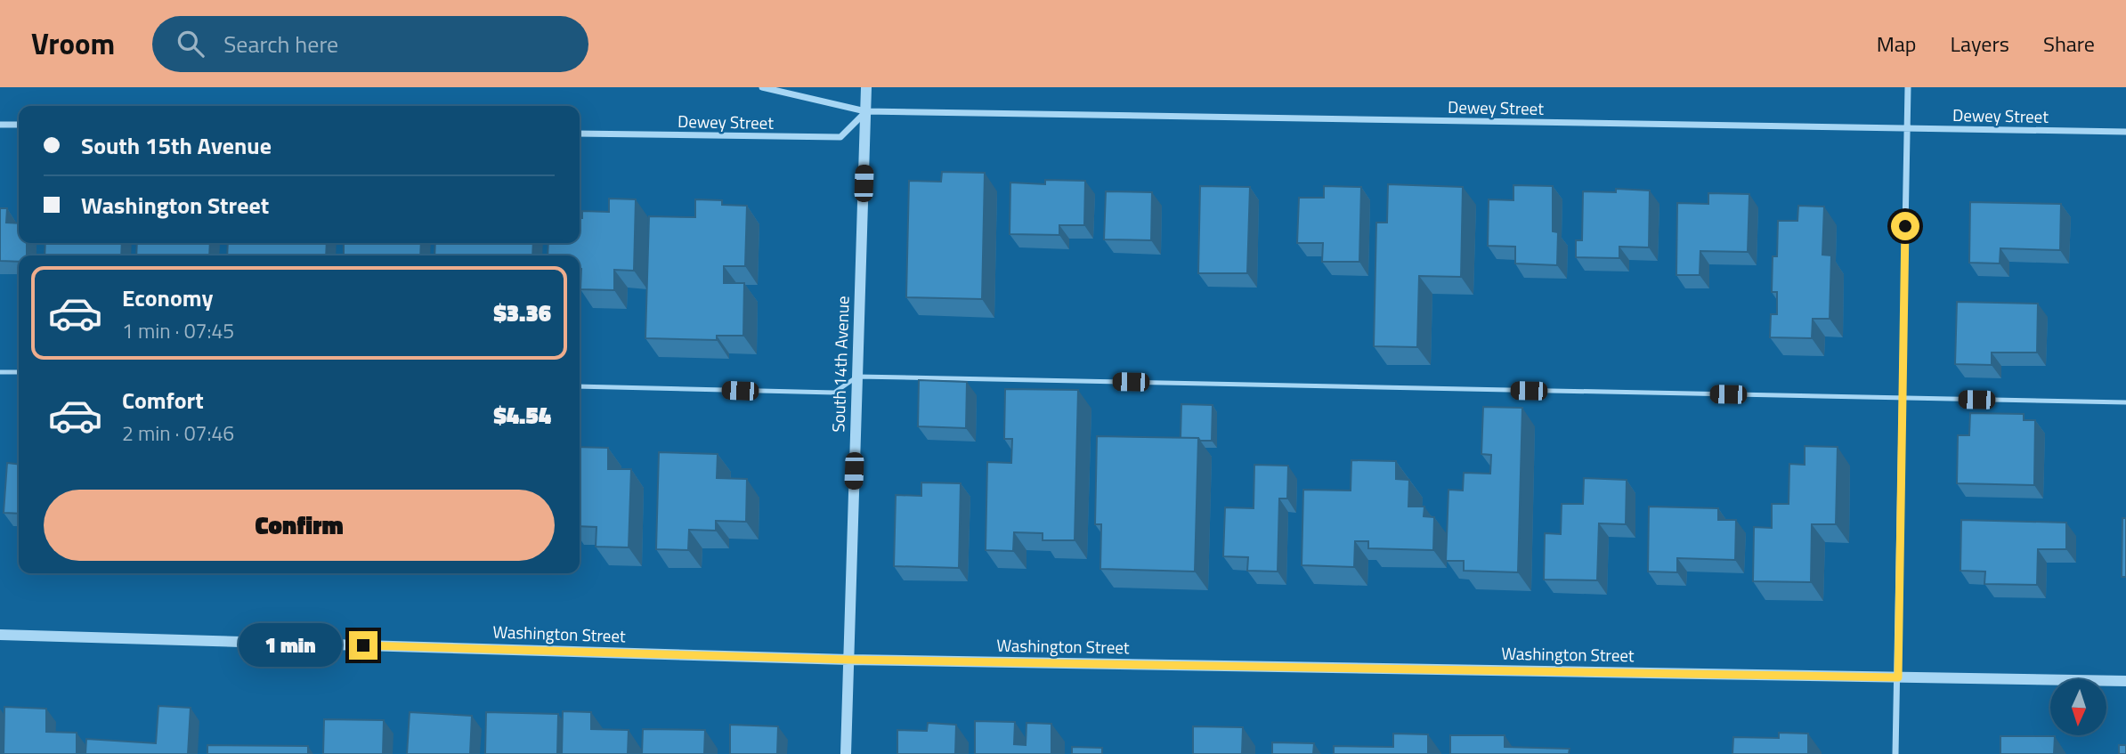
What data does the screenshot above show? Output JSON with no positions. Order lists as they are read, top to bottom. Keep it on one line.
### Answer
{"streets":{"street":["Dewey Street","South 14th Avenue","Washington Street"]},"crossings":[["Dewey Street","South 14th Avenue"],["South 14th Avenue","Washington Street"]],"north":"bottom","page":{"header":"Vroom","search":"Search here","nav":["Map","Layers","Share"],"banner":["South 15th Avenue","Washington Street"],"list":[{"name":"Economy","note":"1 min · 07:45","value":"$3.36"},{"name":"Comfort","note":"2 min · 07:46","value":"$4.54"}],"buttons":"Confirm","bubble":"1 min"}}
